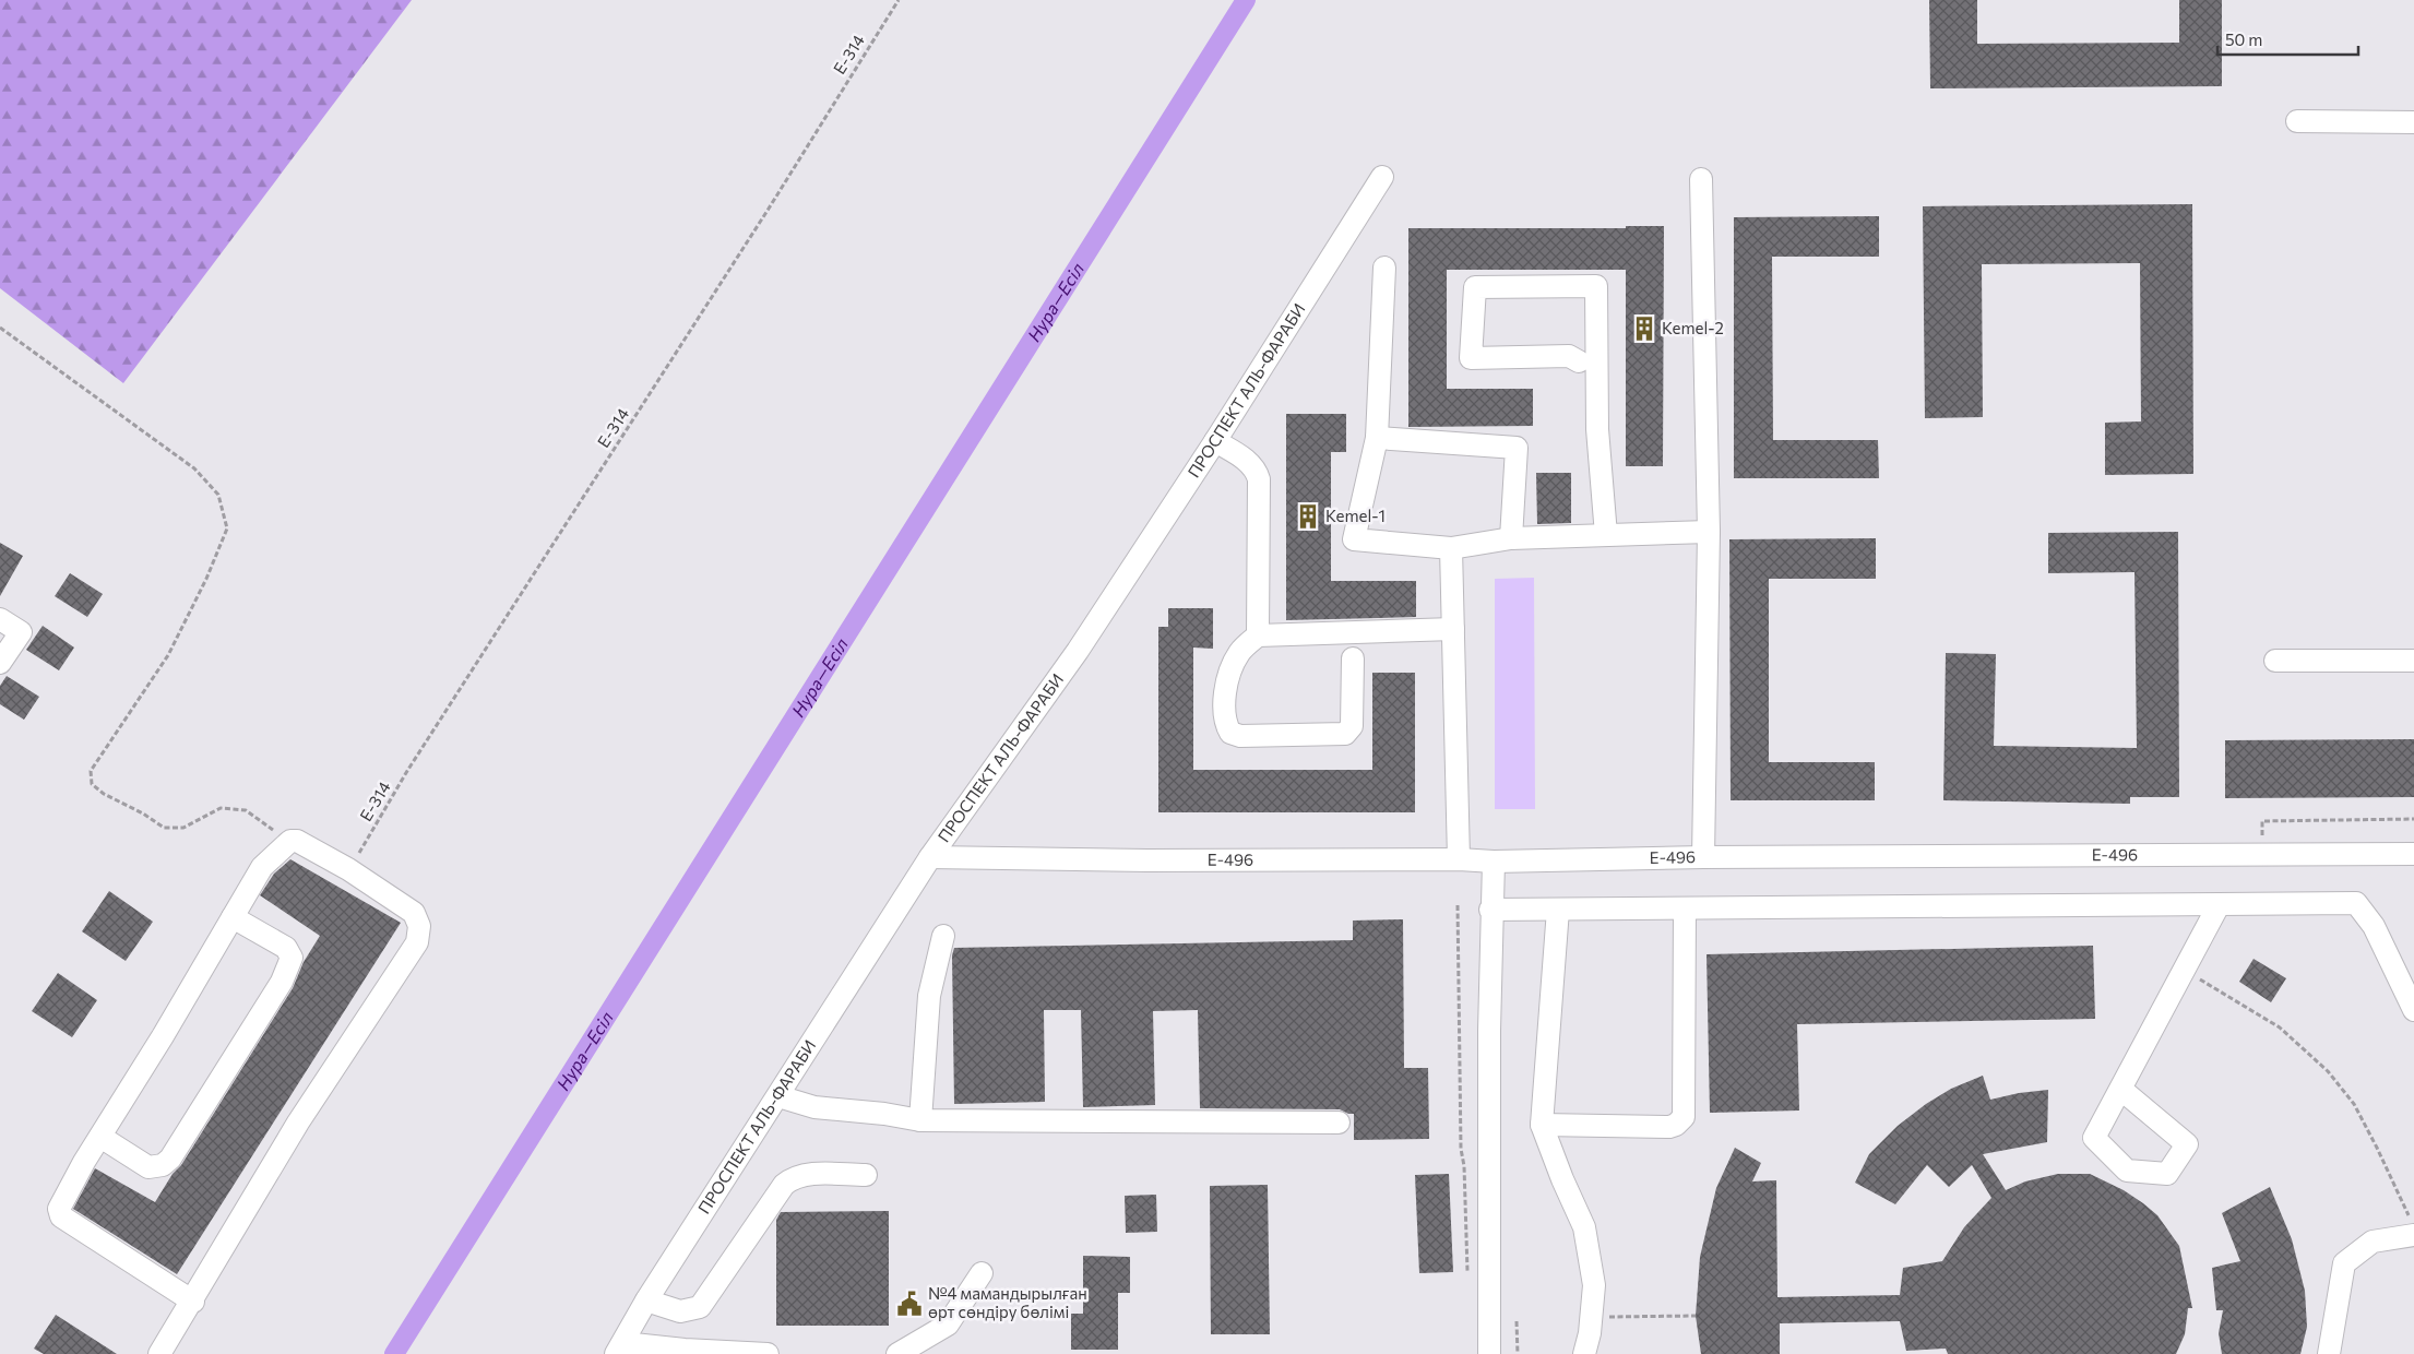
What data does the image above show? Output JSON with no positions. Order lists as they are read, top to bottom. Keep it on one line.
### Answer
{"streets":{"street":["ПРОСПЕКТ АЛЬ-ФАРАБИ","E-496"],"path":["E-314"]},"crossings":[["ПРОСПЕКТ АЛЬ-ФАРАБИ","E-496"]],"water":["Нура—Есіл"],"places":{"building":["Kemel-2","Kemel-1"],"public building":["№4 мамандырылған өрт сөндіру бөлімі"]},"scale_bar":"50 m"}
